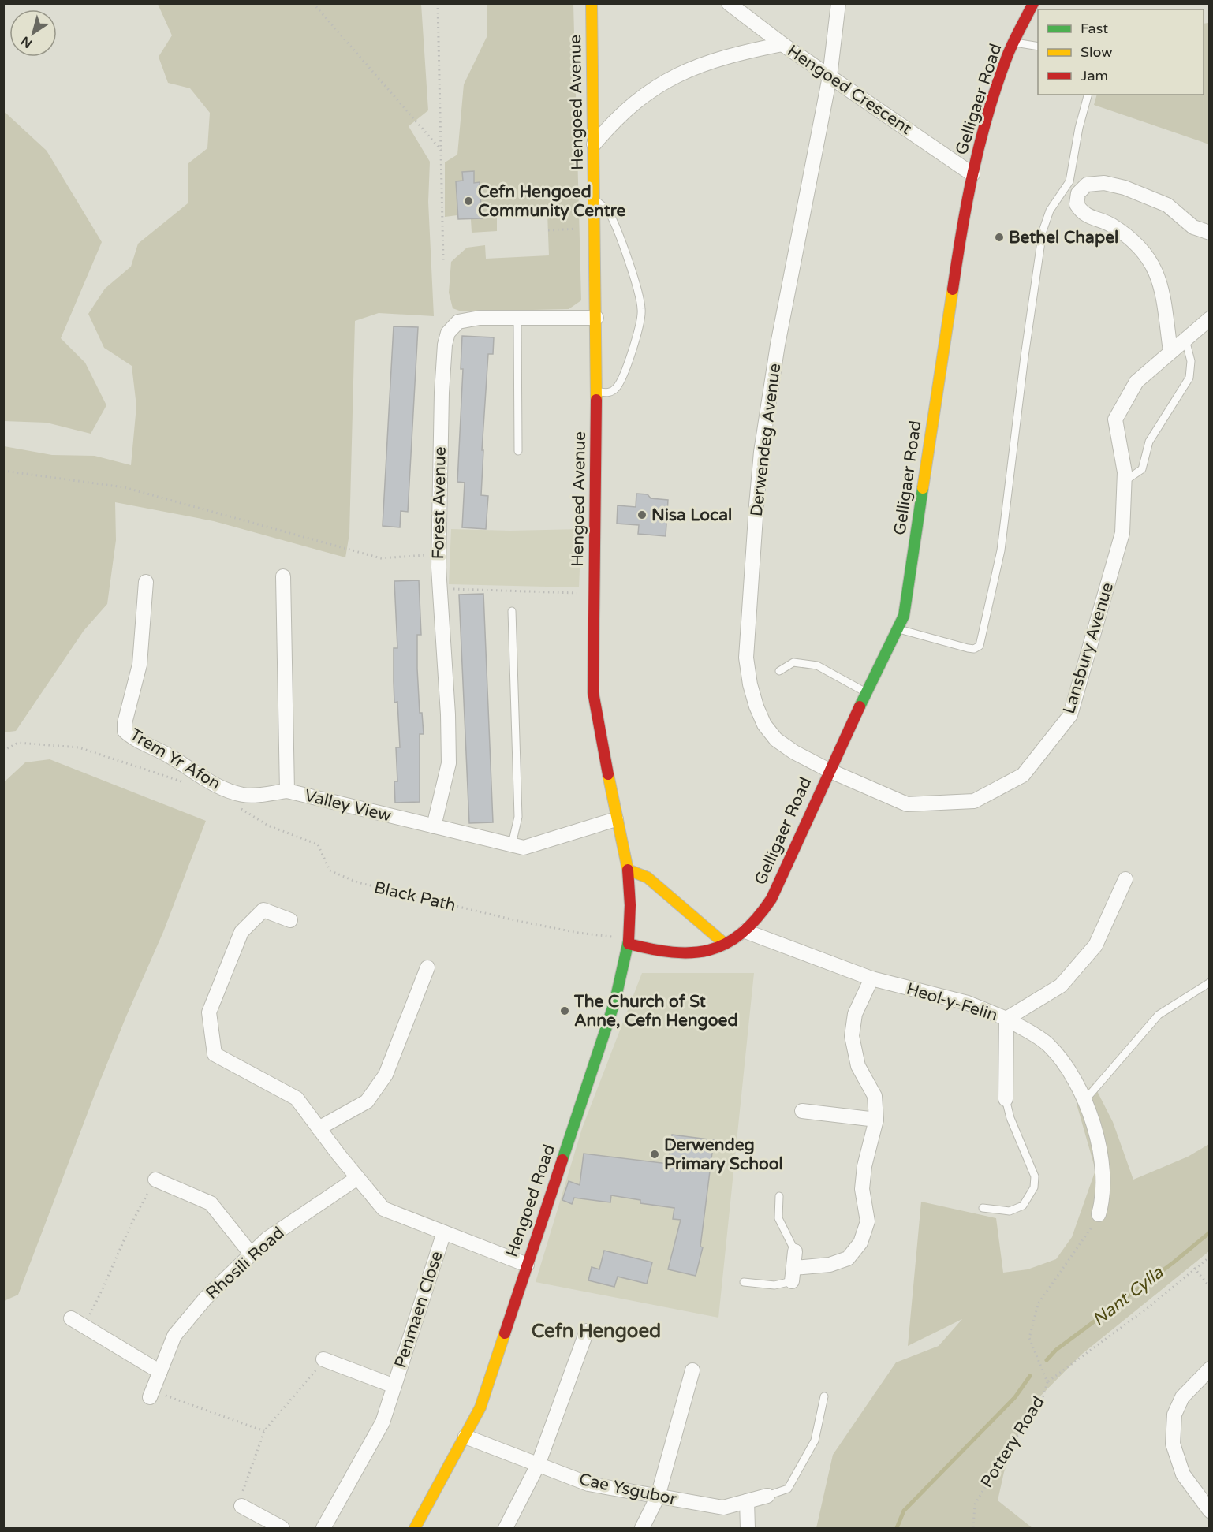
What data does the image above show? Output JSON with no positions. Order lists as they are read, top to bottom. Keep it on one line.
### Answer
{"streets":{"street":["Hengoed Crescent","Gelligaer Road","Hengoed Avenue","Derwendeg Avenue","Forest Avenue","Lansbury Avenue","Trem Yr Afon","Valley View","Heol-y-Felin","Hengoed Road","Rhosili Road","Penmaen Close","Cae Ysgubor"],"path":["Black Path","Pottery Road"]},"crossings":[["Hengoed Crescent","Gelligaer Road"],["Hengoed Crescent","Derwendeg Avenue"],["Gelligaer Road","Derwendeg Avenue"],["Gelligaer Road","Lansbury Avenue"],["Gelligaer Road","Black Path"],["Gelligaer Road","Heol-y-Felin"],["Gelligaer Road","Hengoed Road"],["Hengoed Avenue","Forest Avenue"],["Hengoed Avenue","Valley View"],["Hengoed Avenue","Hengoed Road"],["Derwendeg Avenue","Lansbury Avenue"],["Forest Avenue","Valley View"],["Trem Yr Afon","Valley View"],["Black Path","Hengoed Road"],["Hengoed Road","Cae Ysgubor"]],"districts":["Cefn Hengoed"],"water":["Nant Cylla"],"places":["Cefn Hengoed Community Centre","Bethel Chapel","Nisa Local","The Church of St Anne, Cefn Hengoed","Derwendeg Primary School"],"legend":["Fast","Slow","Jam"],"north":"bottom left"}
